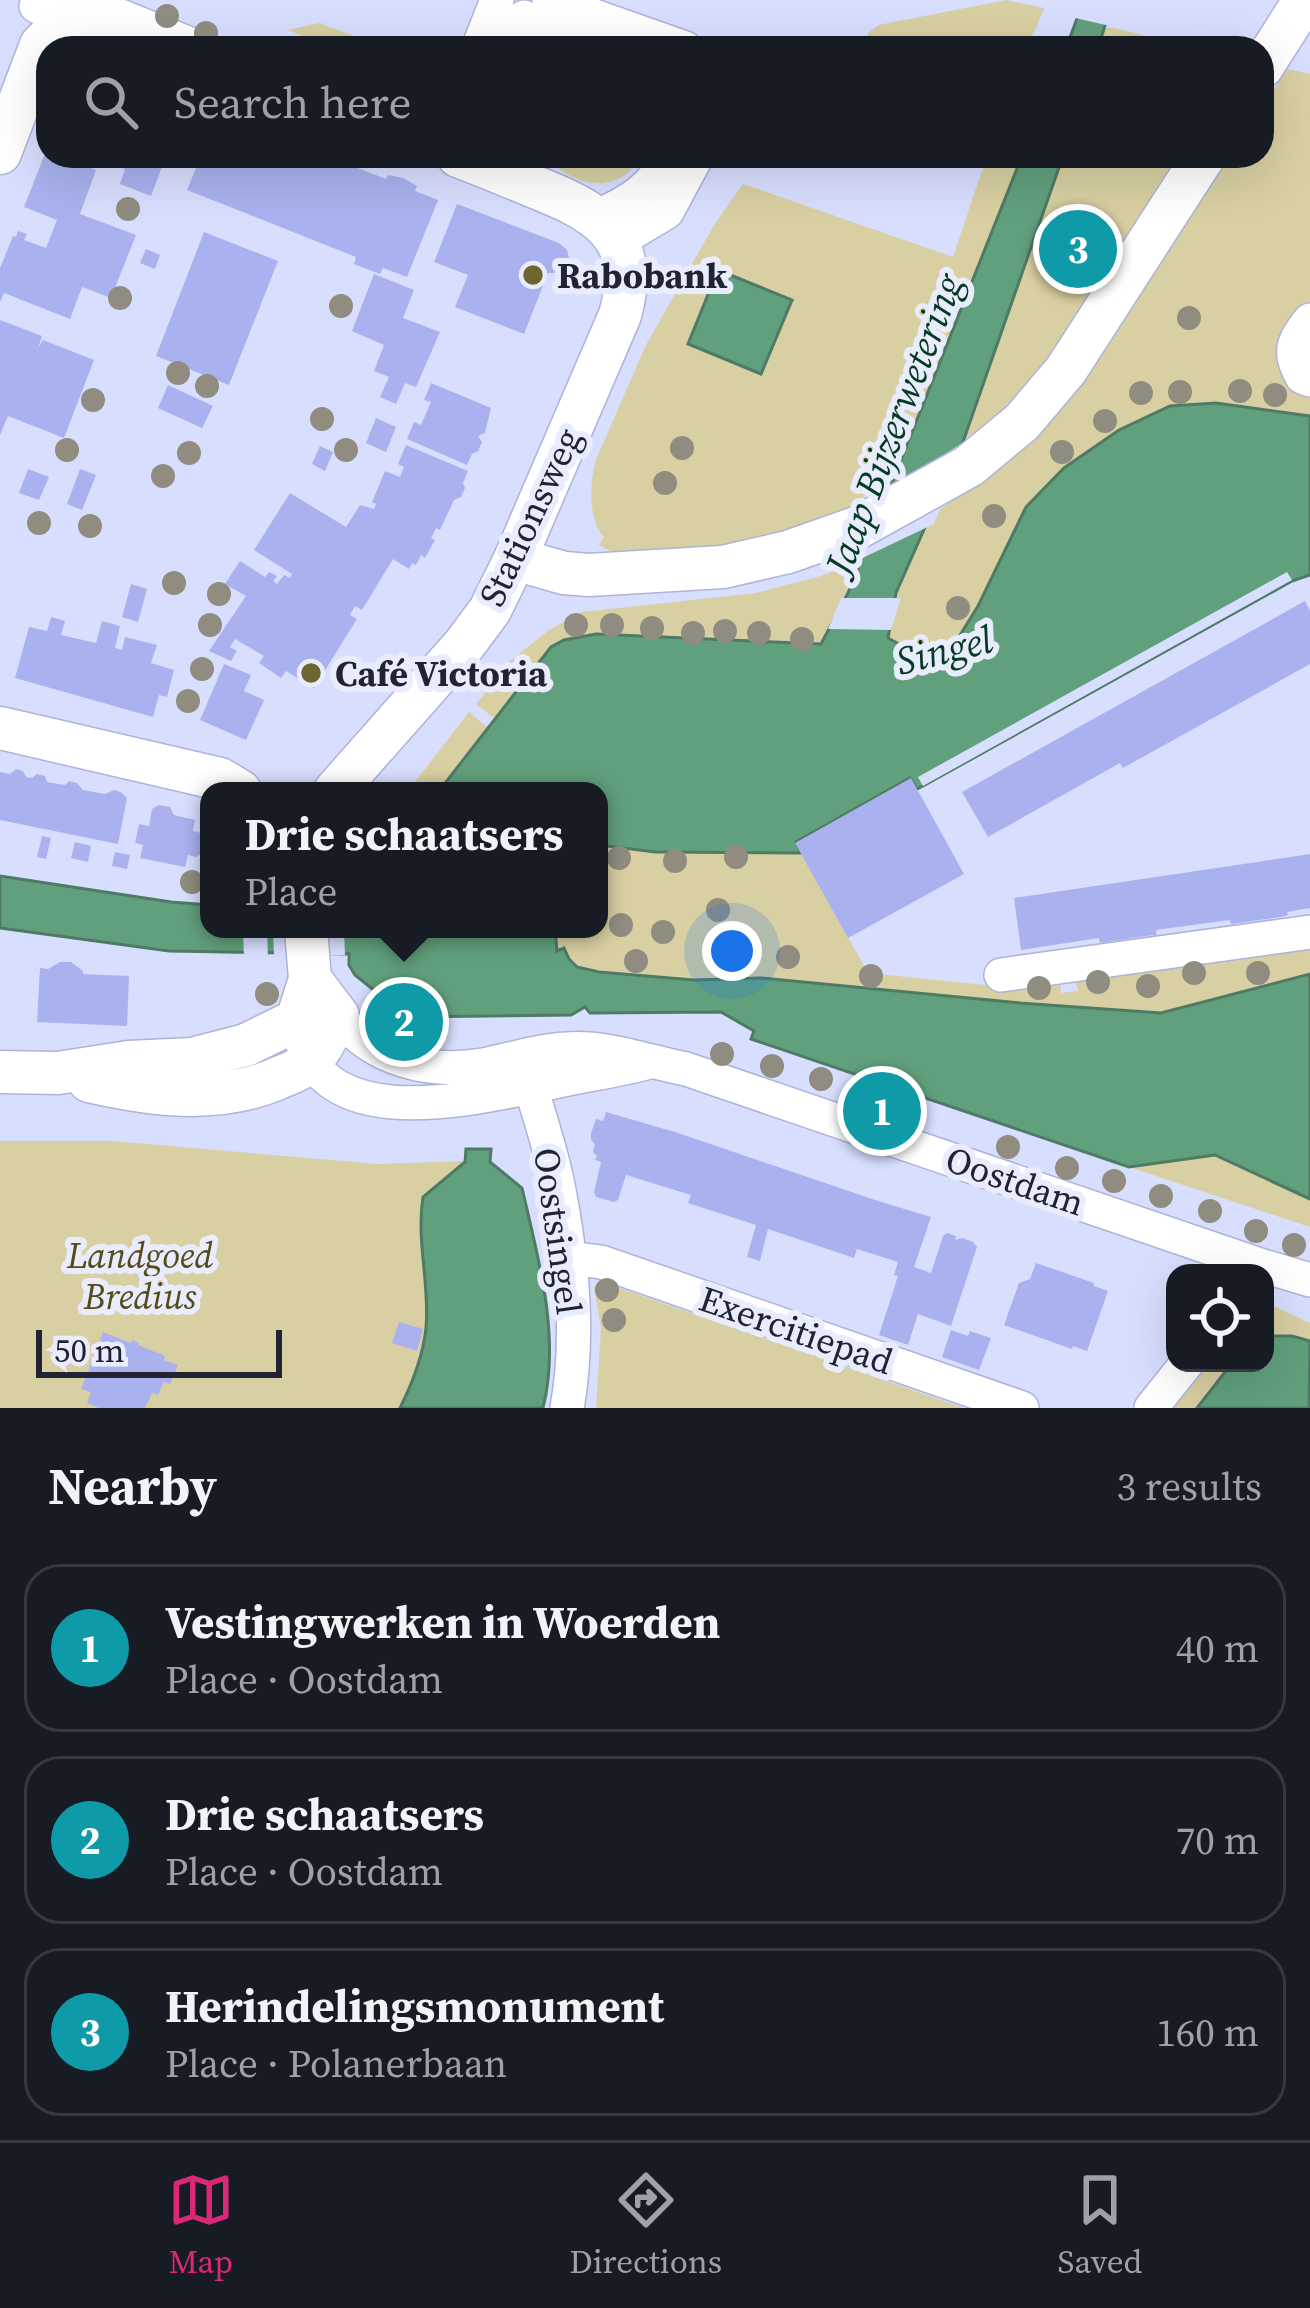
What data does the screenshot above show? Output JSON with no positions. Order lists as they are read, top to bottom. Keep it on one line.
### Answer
{"streets":{"main road":["Stationsweg"],"street":["Oostdam","Oostsingel","Exercitiepad"]},"crossings":[["Oostdam","Oostsingel"],["Oostsingel","Exercitiepad"]],"water":["Jaap Bijzerwetering","Singel"],"parks":["Landgoed Bredius"],"places":["Rabobank","Café Victoria"],"scale_bar":"50 m","page":{"search":"Search here","pins":["3","2","1"],"popup":["Drie schaatsers","Place"],"scale":"50 m","heading":["Nearby","3 results"],"list":[{"mark":"1","name":"Vestingwerken in Woerden","note":"Place · Oostdam","value":"40 m"},{"mark":"2","name":"Drie schaatsers","note":"Place · Oostdam","value":"70 m"},{"mark":"3","name":"Herindelingsmonument","note":"Place · Polanerbaan","value":"160 m"}],"nav":["Map","Directions","Saved"]}}
